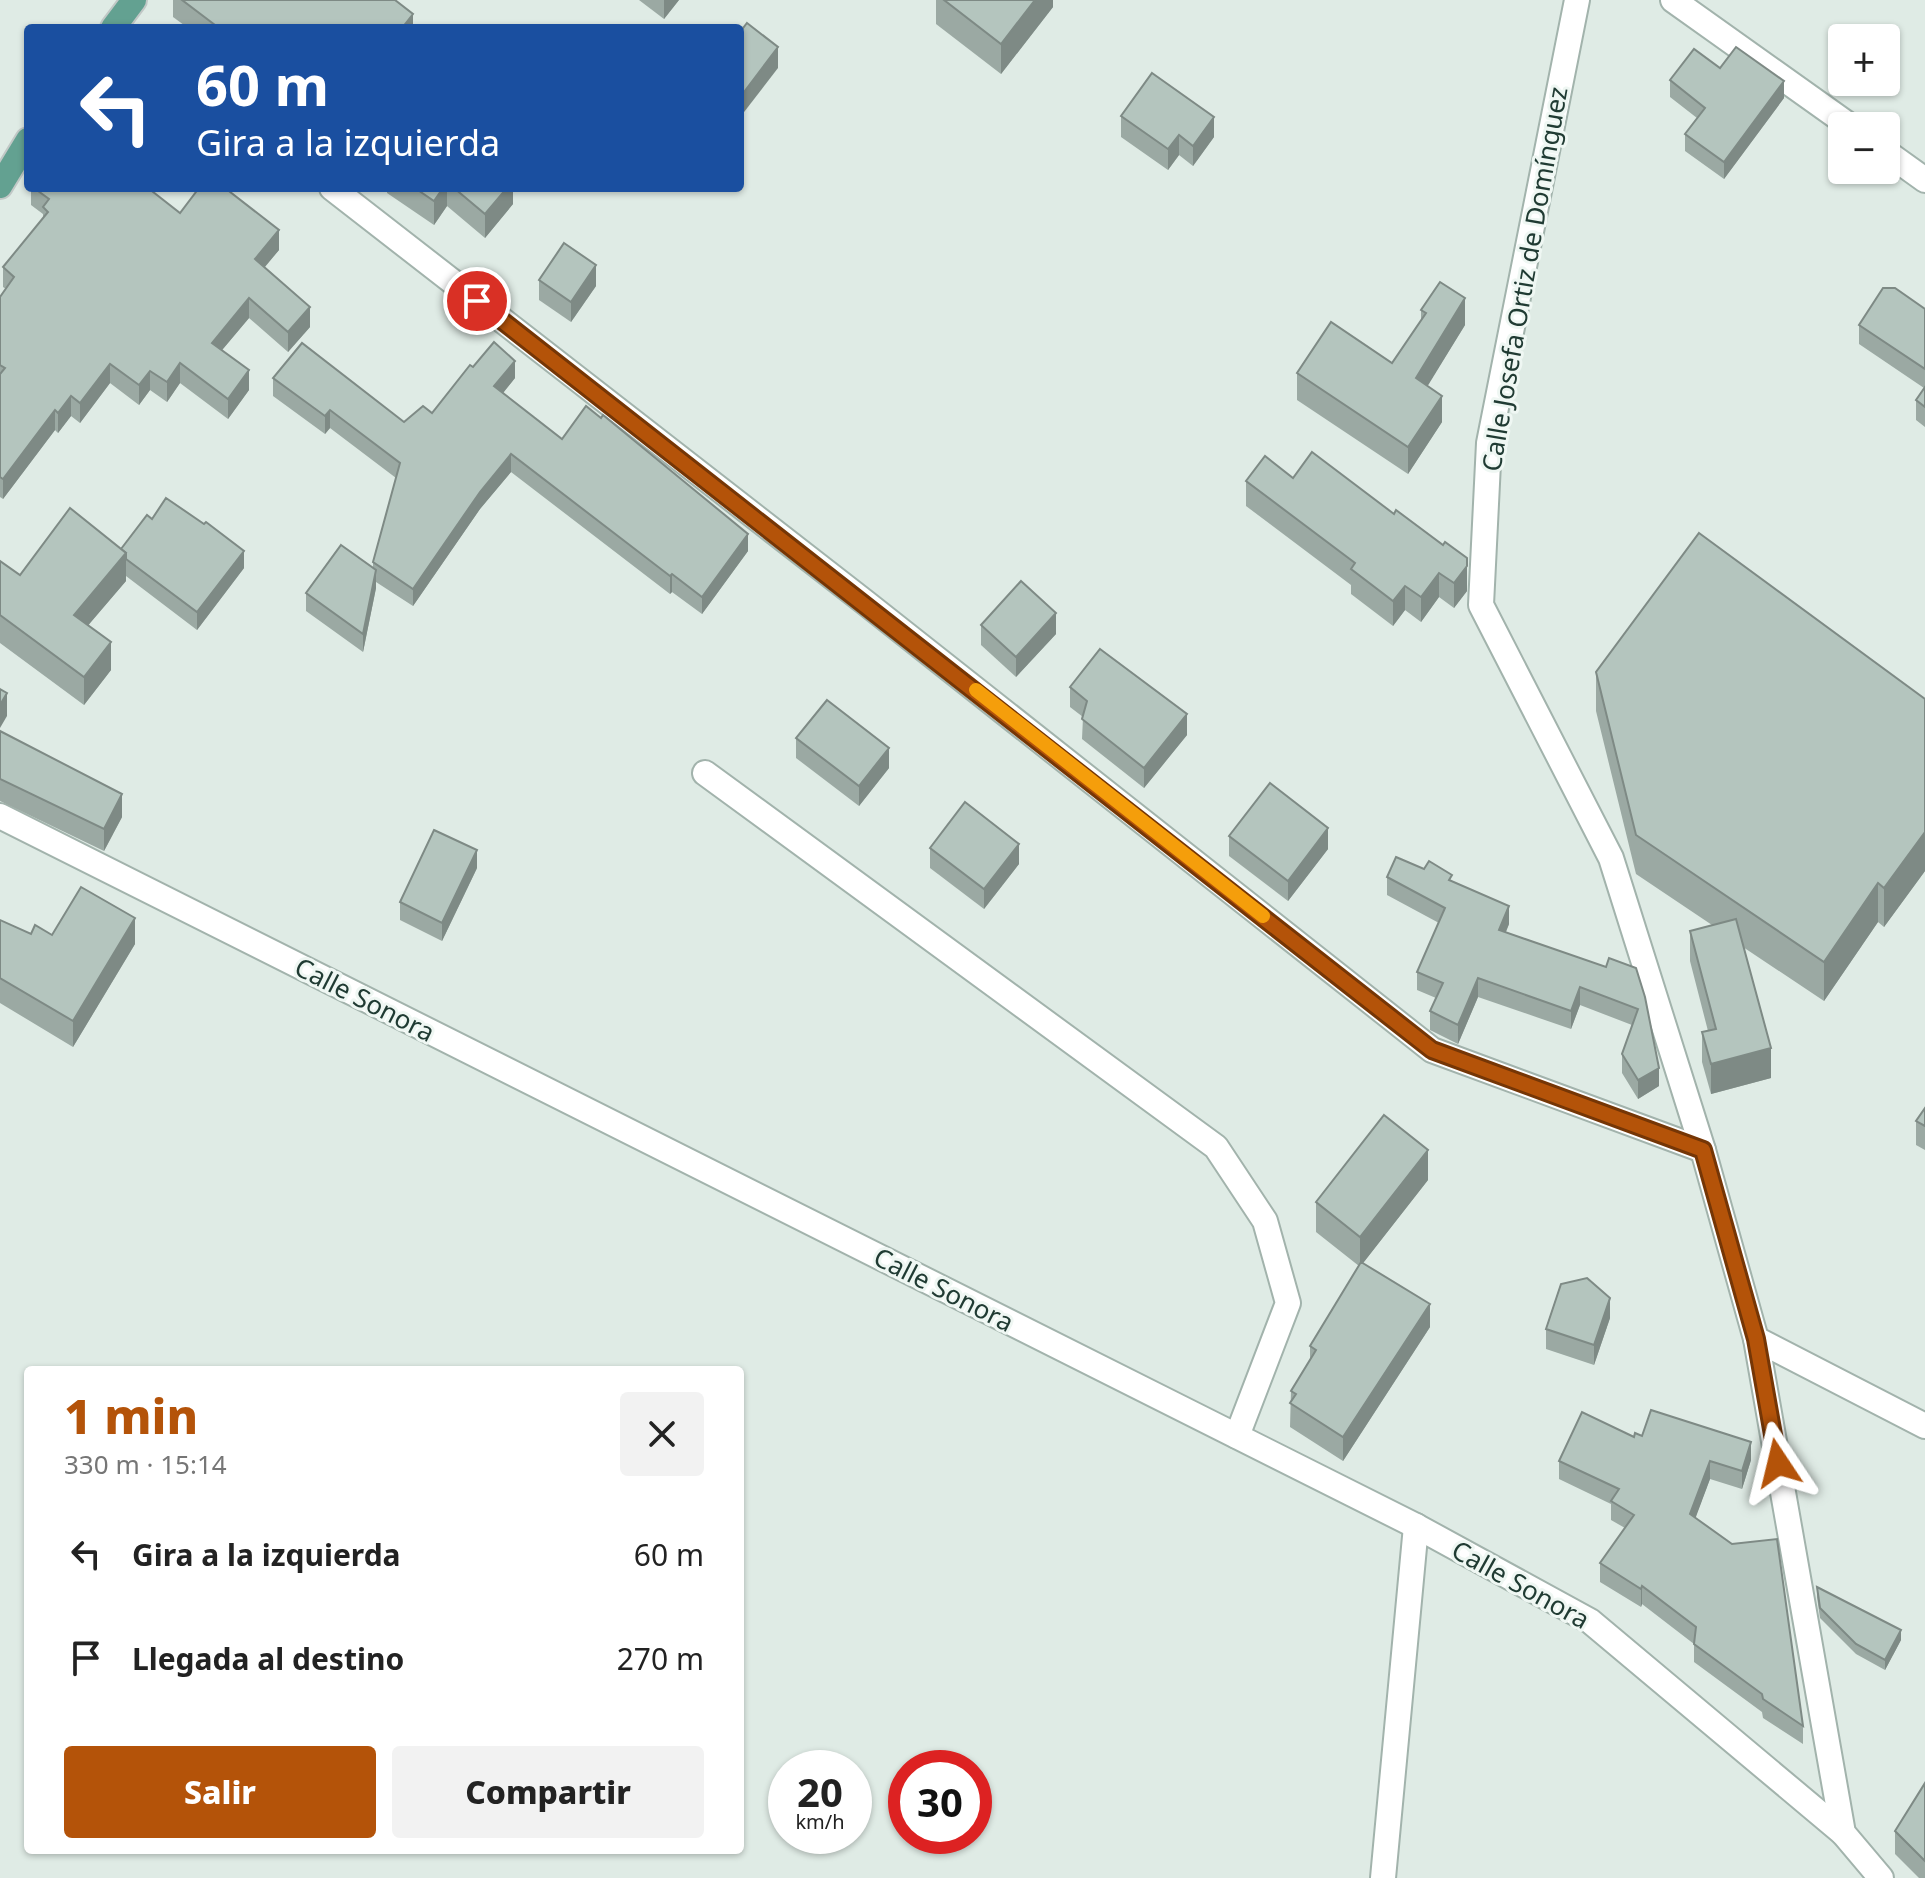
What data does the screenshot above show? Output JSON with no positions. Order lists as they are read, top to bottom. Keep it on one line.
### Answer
{"streets":{"street":["Calle Josefa Ortiz de Domínguez","Calle Sonora"]},"crossings":[["Calle Josefa Ortiz de Domínguez","Calle Sonora"]],"page":{"map_buttons":["+","−"],"turn":["60 m","Gira a la izquierda"],"heading":["1 min","330 m · 15:14"],"list":[{"name":"Gira a la izquierda","value":"60 m"},{"name":"Llegada al destino","value":"270 m"}],"buttons":["Salir","Compartir"],"speed":"20 km/h","limit":"30"}}
